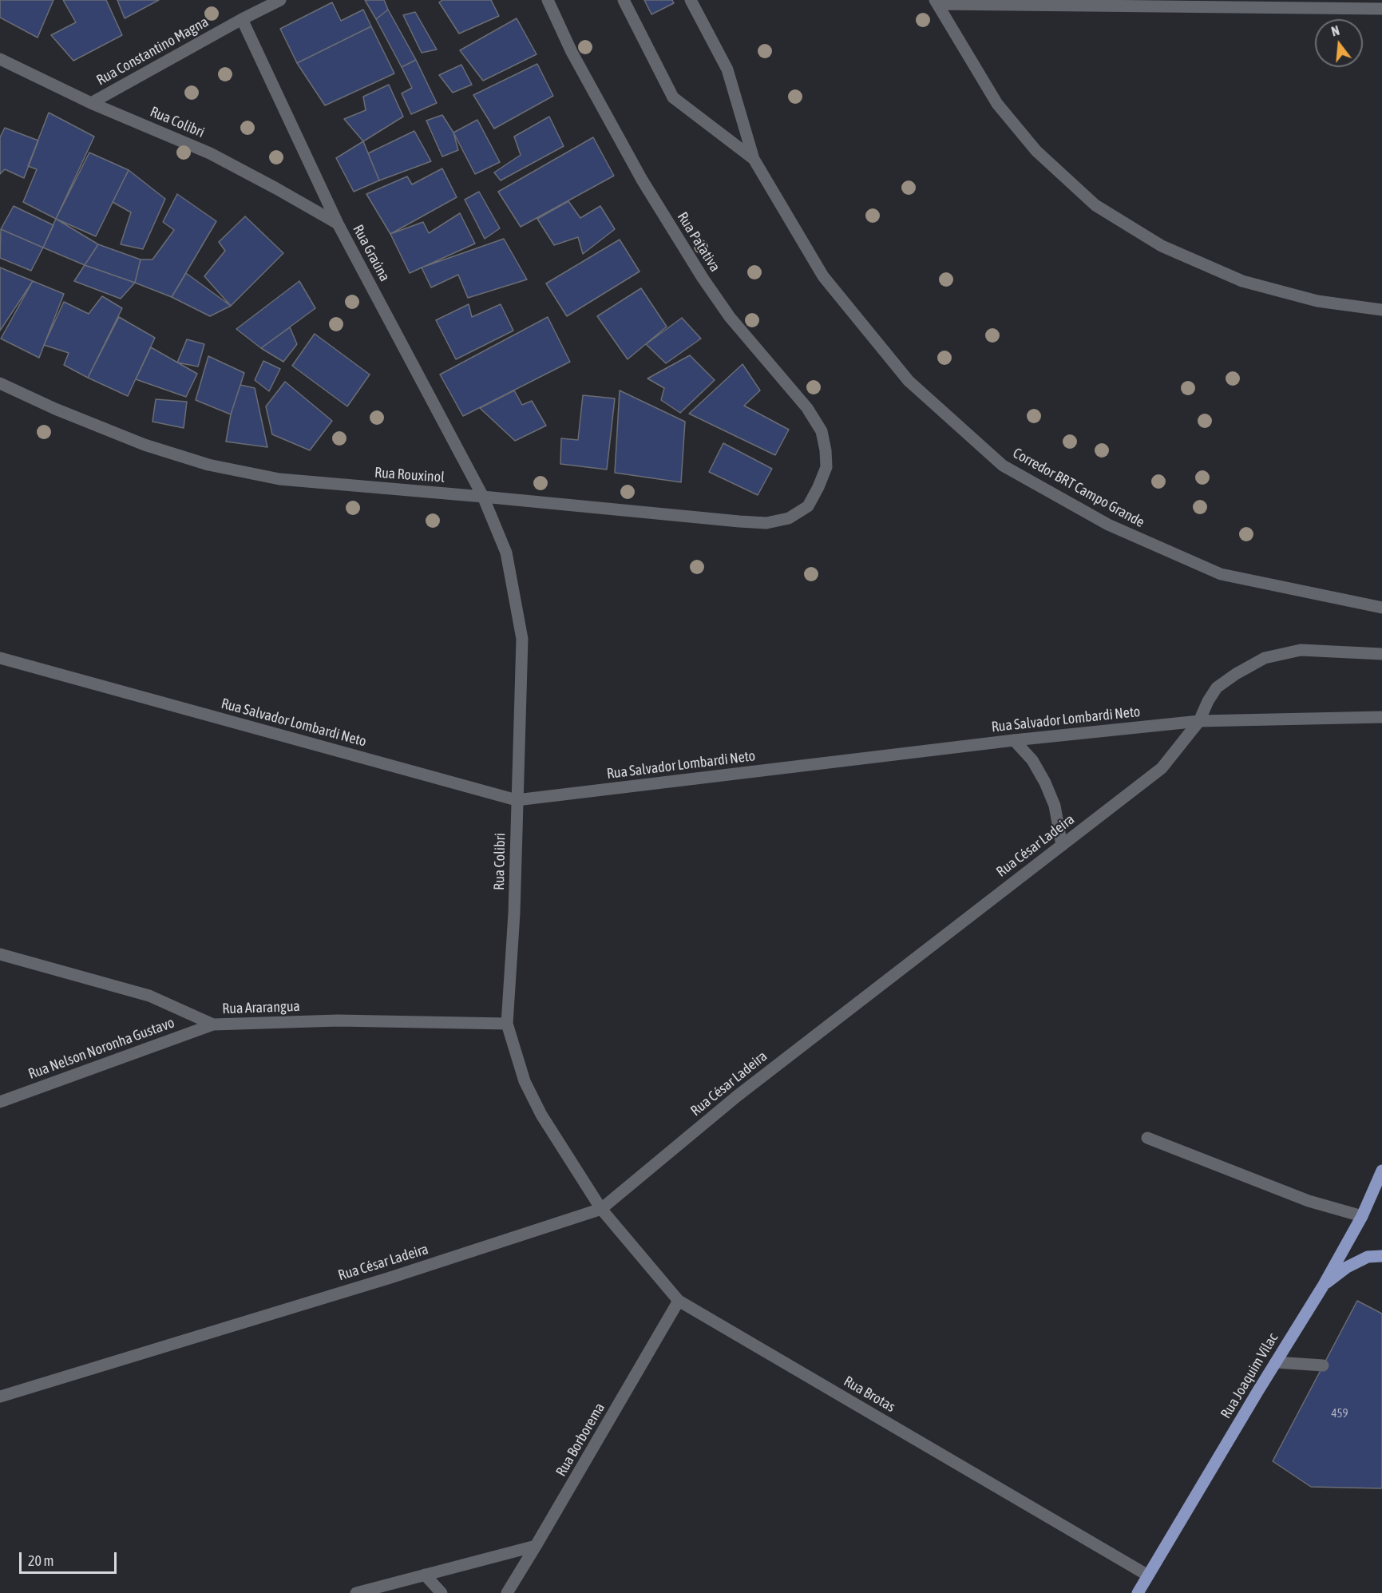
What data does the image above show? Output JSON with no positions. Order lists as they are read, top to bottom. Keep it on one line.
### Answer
{"streets":{"main road":["Rua Joaquim Vilac"],"street":["Rua Constantino Magna","Rua Colibri","Rua Patativa","Rua Graúna","Rua Rouxinol","Corredor BRT Campo Grande","Rua Salvador Lombardi Neto","Rua César Ladeira","Rua Ararangua","Rua Nelson Noronha Gustavo","Rua Brotas","Rua Borborema"]},"crossings":[["Rua Constantino Magna","Rua Colibri"],["Rua Constantino Magna","Rua Graúna"],["Rua Colibri","Rua Graúna"],["Rua Colibri","Rua Rouxinol"],["Rua Colibri","Rua Salvador Lombardi Neto"],["Rua Colibri","Rua César Ladeira"],["Rua Colibri","Rua Ararangua"],["Rua Colibri","Rua Brotas"],["Rua Patativa","Rua Rouxinol"],["Rua Graúna","Rua Rouxinol"],["Rua Salvador Lombardi Neto","Rua César Ladeira"],["Rua César Ladeira","Rua Brotas"],["Rua Ararangua","Rua Nelson Noronha Gustavo"],["Rua Joaquim Vilac","Rua Brotas"],["Rua Brotas","Rua Borborema"]],"house_numbers":["459"],"scale_bar":"20 m","north":"top"}
